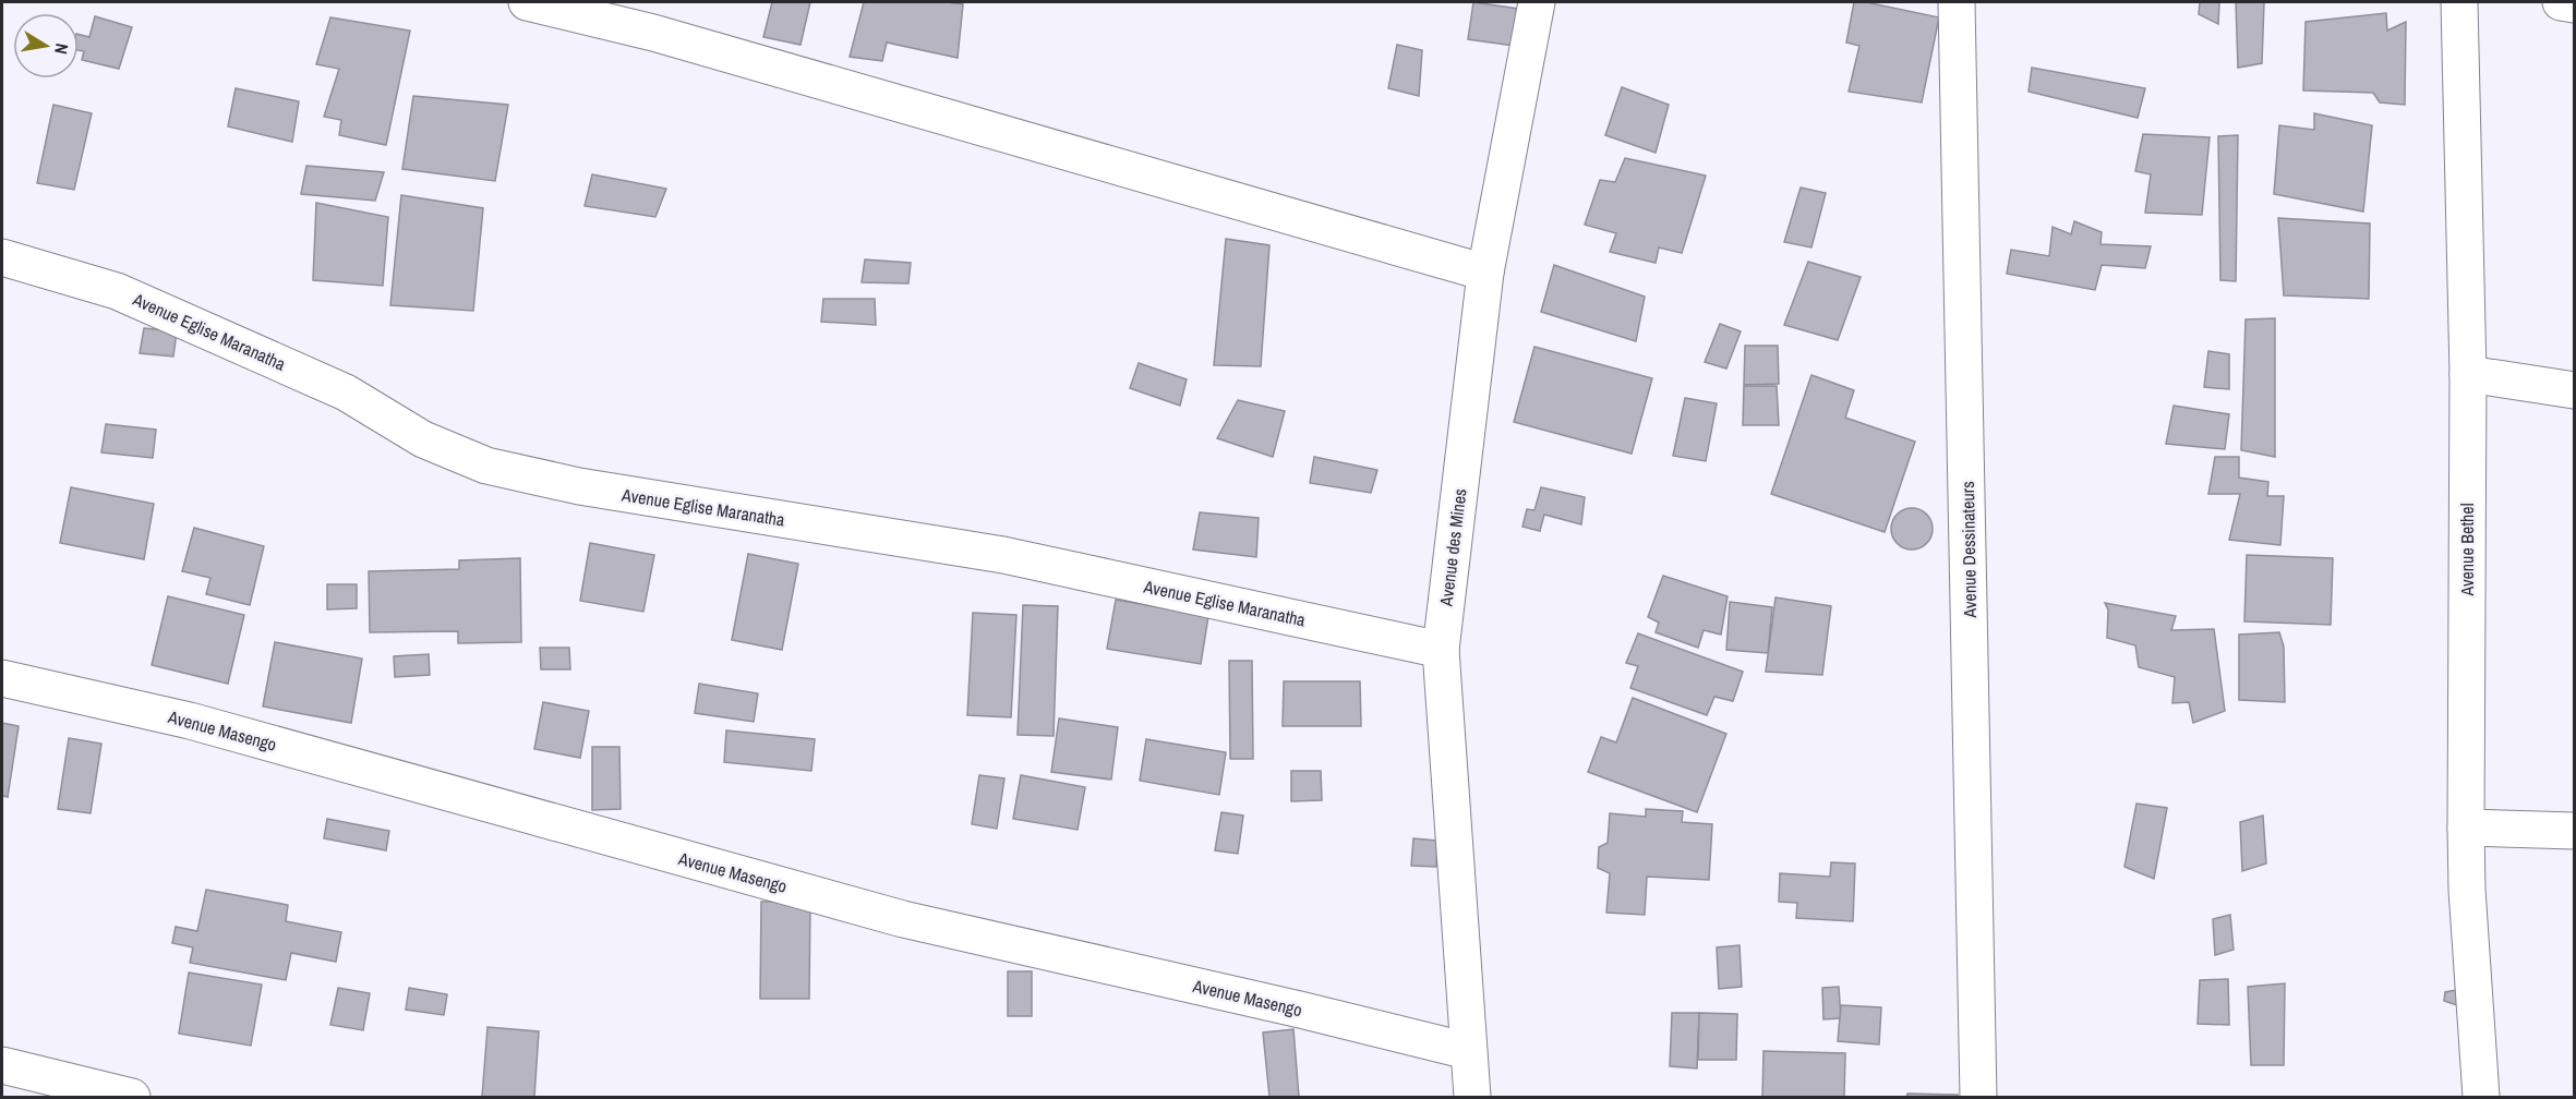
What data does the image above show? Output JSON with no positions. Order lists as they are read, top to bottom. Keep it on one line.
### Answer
{"streets":{"street":["Avenue Eglise Maranatha","Avenue des Mines","Avenue Dessinateurs","Avenue Bethel","Avenue Masengo"]},"crossings":[["Avenue Eglise Maranatha","Avenue des Mines"],["Avenue des Mines","Avenue Masengo"]],"north":"right"}
